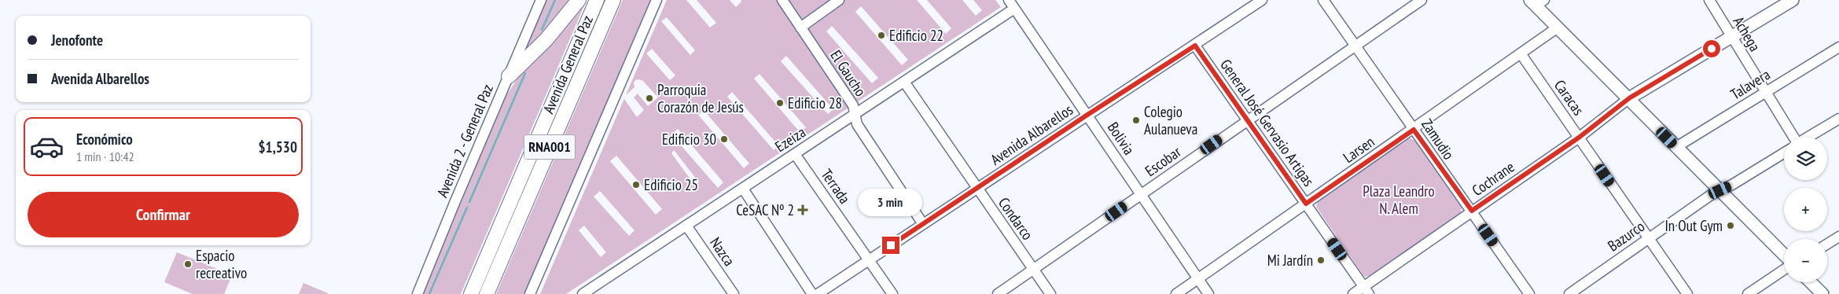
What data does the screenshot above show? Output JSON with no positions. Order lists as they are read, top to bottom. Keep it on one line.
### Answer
{"streets":{"highway":["Avenida General Paz","RNA001"],"street":["Achega","El Gaucho","Talavera","Caracas","General José Gervasio Artigas","Avenida Albarellos","Bolivia","Ezeiza","Zamudio","Avenida 2 - General Paz","Larsen","Escobar","Cochrane","Terrada","Condarco","Bazurco","Nazca"]},"crossings":[["Achega","Talavera"],["El Gaucho","Avenida Albarellos"],["El Gaucho","Ezeiza"],["Caracas","Larsen"],["Caracas","Cochrane"],["Caracas","Bazurco"],["General José Gervasio Artigas","Avenida Albarellos"],["General José Gervasio Artigas","Larsen"],["General José Gervasio Artigas","Escobar"],["General José Gervasio Artigas","Cochrane"],["Avenida Albarellos","Bolivia"],["Avenida Albarellos","Terrada"],["Avenida Albarellos","Condarco"],["Bolivia","Ezeiza"],["Bolivia","Larsen"],["Bolivia","Escobar"],["Ezeiza","Terrada"],["Ezeiza","Condarco"],["Ezeiza","Nazca"],["Zamudio","Larsen"],["Zamudio","Escobar"],["Zamudio","Cochrane"],["Escobar","Condarco"]],"parks":["Plaza Leandro N. Alem"],"places":{"other":["Edificio 22","Parroquia Corazón de Jesús","Edificio 28","Colegio Aulanueva","Edificio 30","Edificio 25","In Out Gym","Mi Jardín","Espacio recreativo"],"health":["CeSAC Nº 2"]},"page":{"banner":["Jenofonte","Avenida Albarellos"],"list":[{"name":"Económico","note":"1 min · 10:42","value":"$1,530"}],"map_buttons":["+","−"],"buttons":"Confirmar","bubble":"3 min"}}
